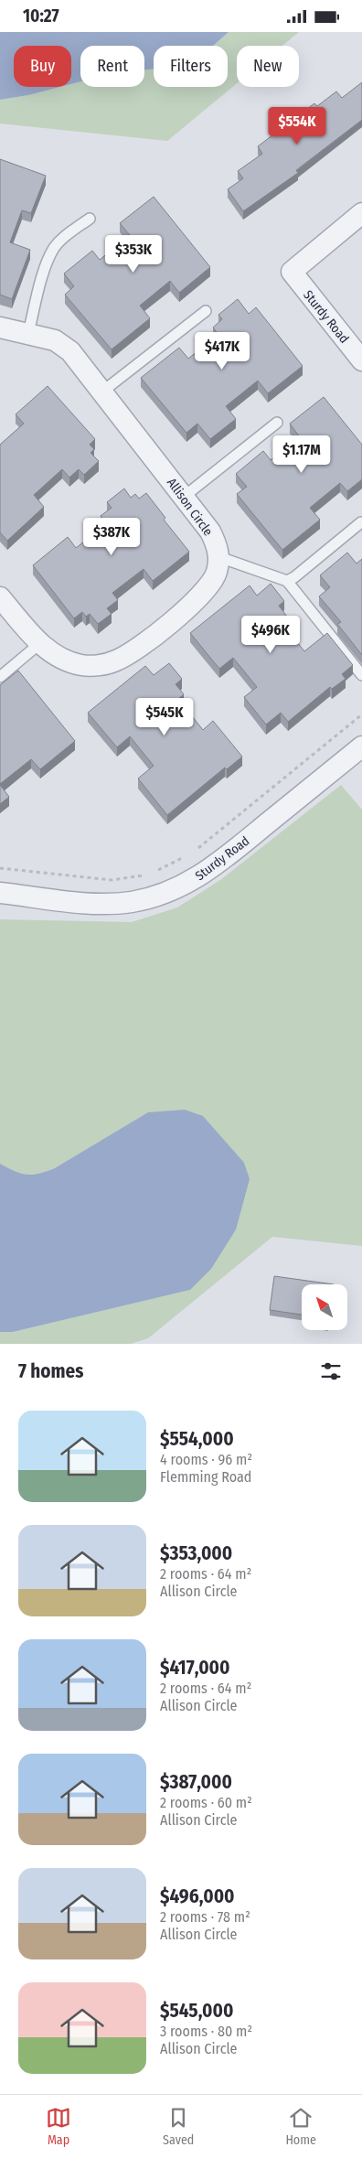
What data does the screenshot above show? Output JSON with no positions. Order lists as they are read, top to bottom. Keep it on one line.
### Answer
{"streets":{"street":["Sturdy Road","Allison Circle"]},"north":"top left","page":{"status":"10:27","chip":["Buy","Rent","Filters","New"],"price":["$554K","$353K","$417K","$1.17M","$387K","$496K","$545K"],"heading":"7 homes","list":[{"name":"$554,000","note":"4 rooms · 96 m² · Flemming Road"},{"name":"$353,000","note":"2 rooms · 64 m² · Allison Circle"},{"name":"$417,000","note":"2 rooms · 64 m² · Allison Circle"},{"name":"$387,000","note":"2 rooms · 60 m² · Allison Circle"},{"name":"$496,000","note":"2 rooms · 78 m² · Allison Circle"},{"name":"$545,000","note":"3 rooms · 80 m² · Allison Circle"}],"tabs":["Map","Saved","Home"]}}
